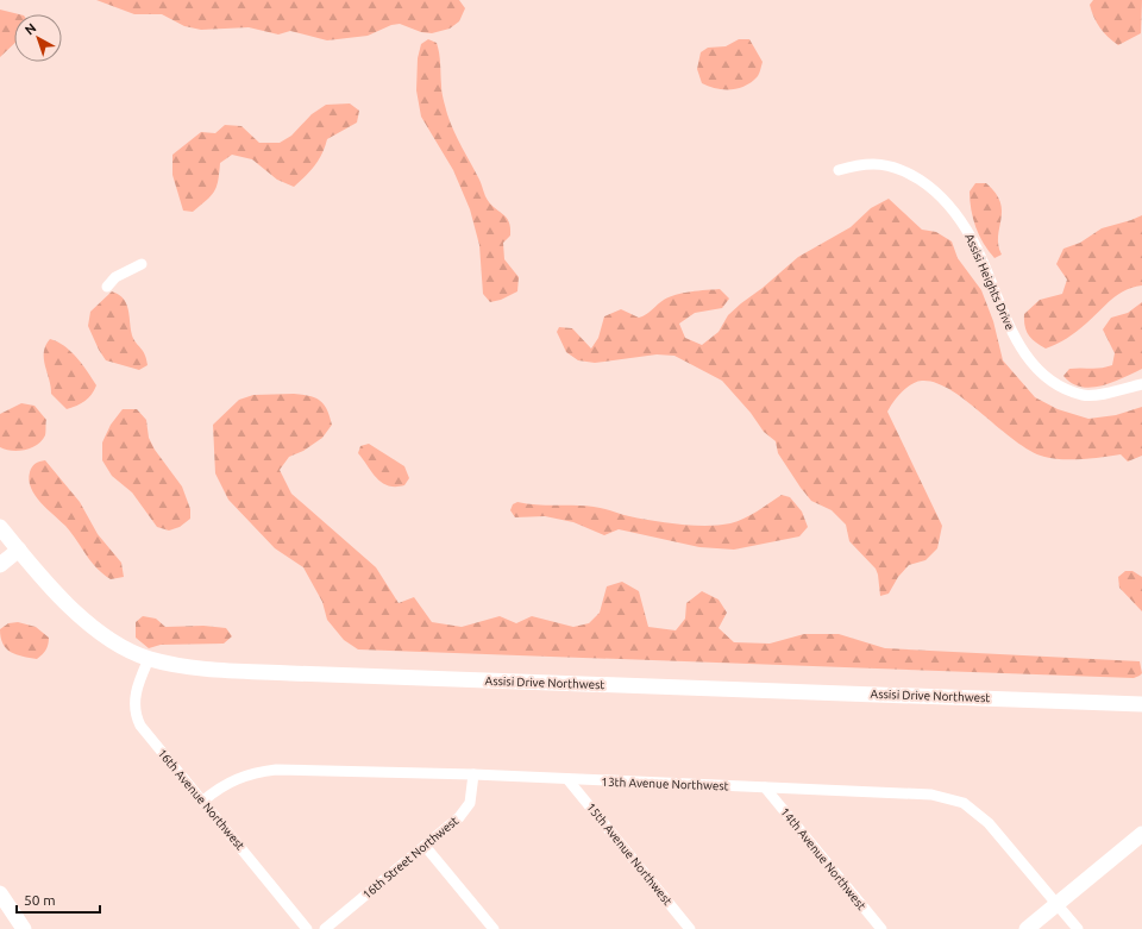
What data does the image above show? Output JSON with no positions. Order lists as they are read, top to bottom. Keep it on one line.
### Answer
{"streets":{"main road":["Assisi Drive Northwest"],"street":["Assisi Heights Drive","13th Avenue Northwest","16th Avenue Northwest","15th Avenue Northwest","16th Street Northwest","14th Avenue Northwest"]},"crossings":[["Assisi Drive Northwest","16th Avenue Northwest"],["13th Avenue Northwest","16th Avenue Northwest"],["13th Avenue Northwest","15th Avenue Northwest"],["13th Avenue Northwest","16th Street Northwest"],["13th Avenue Northwest","14th Avenue Northwest"]],"scale_bar":"50 m","north":"top left"}
